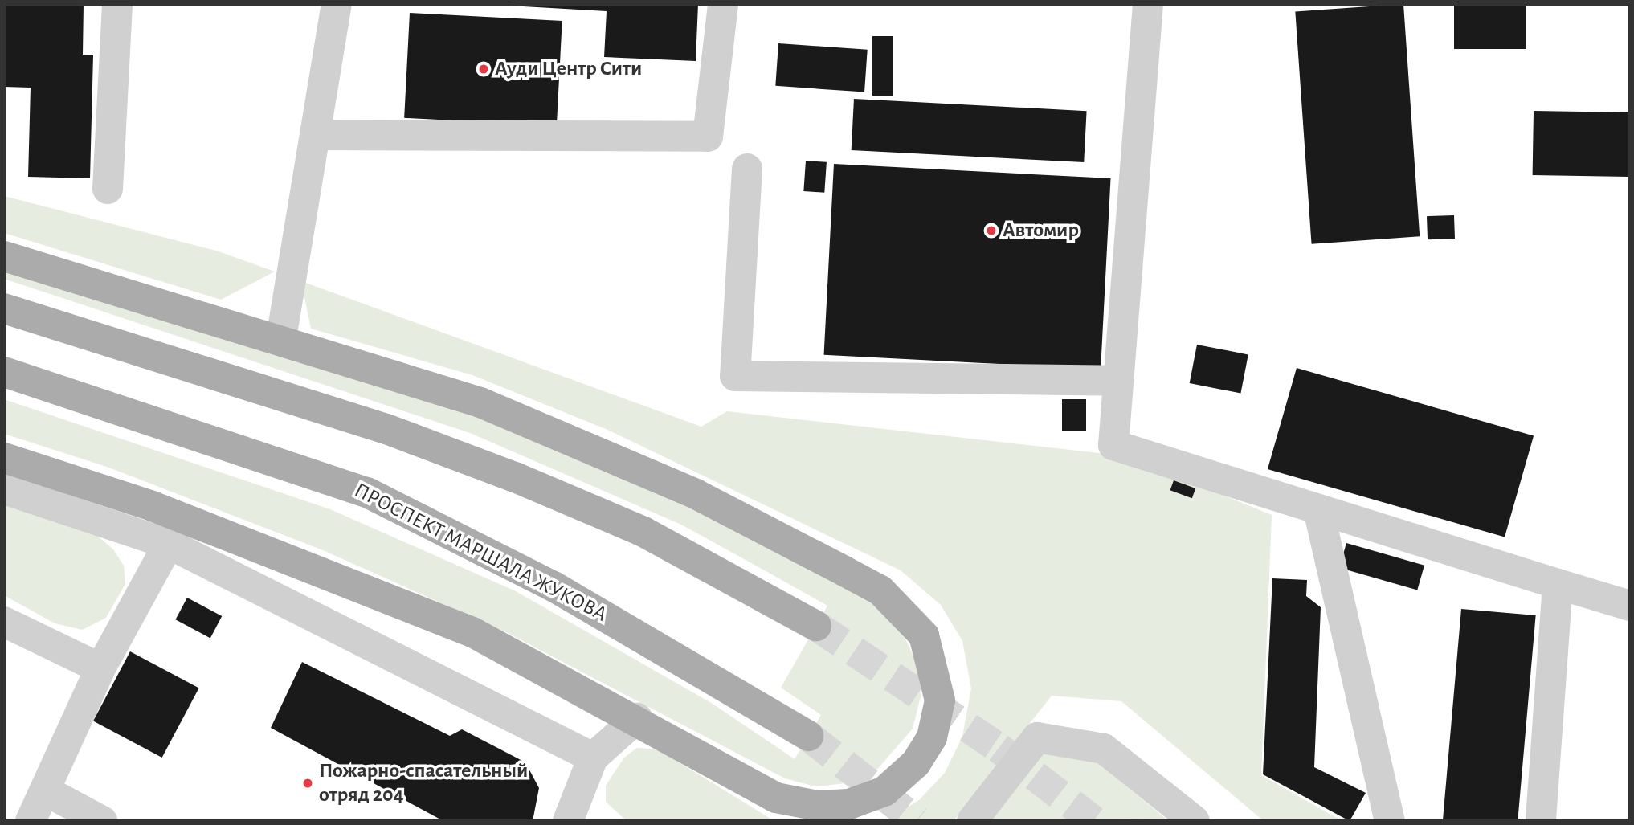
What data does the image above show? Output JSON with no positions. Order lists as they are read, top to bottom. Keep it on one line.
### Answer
{"streets":{"main road":["ПРОСПЕКТ МАРШАЛА ЖУКОВА"]},"places":["Ауди Центр Сити","Автомир","Пожарно-спасательный отряд 204"]}
